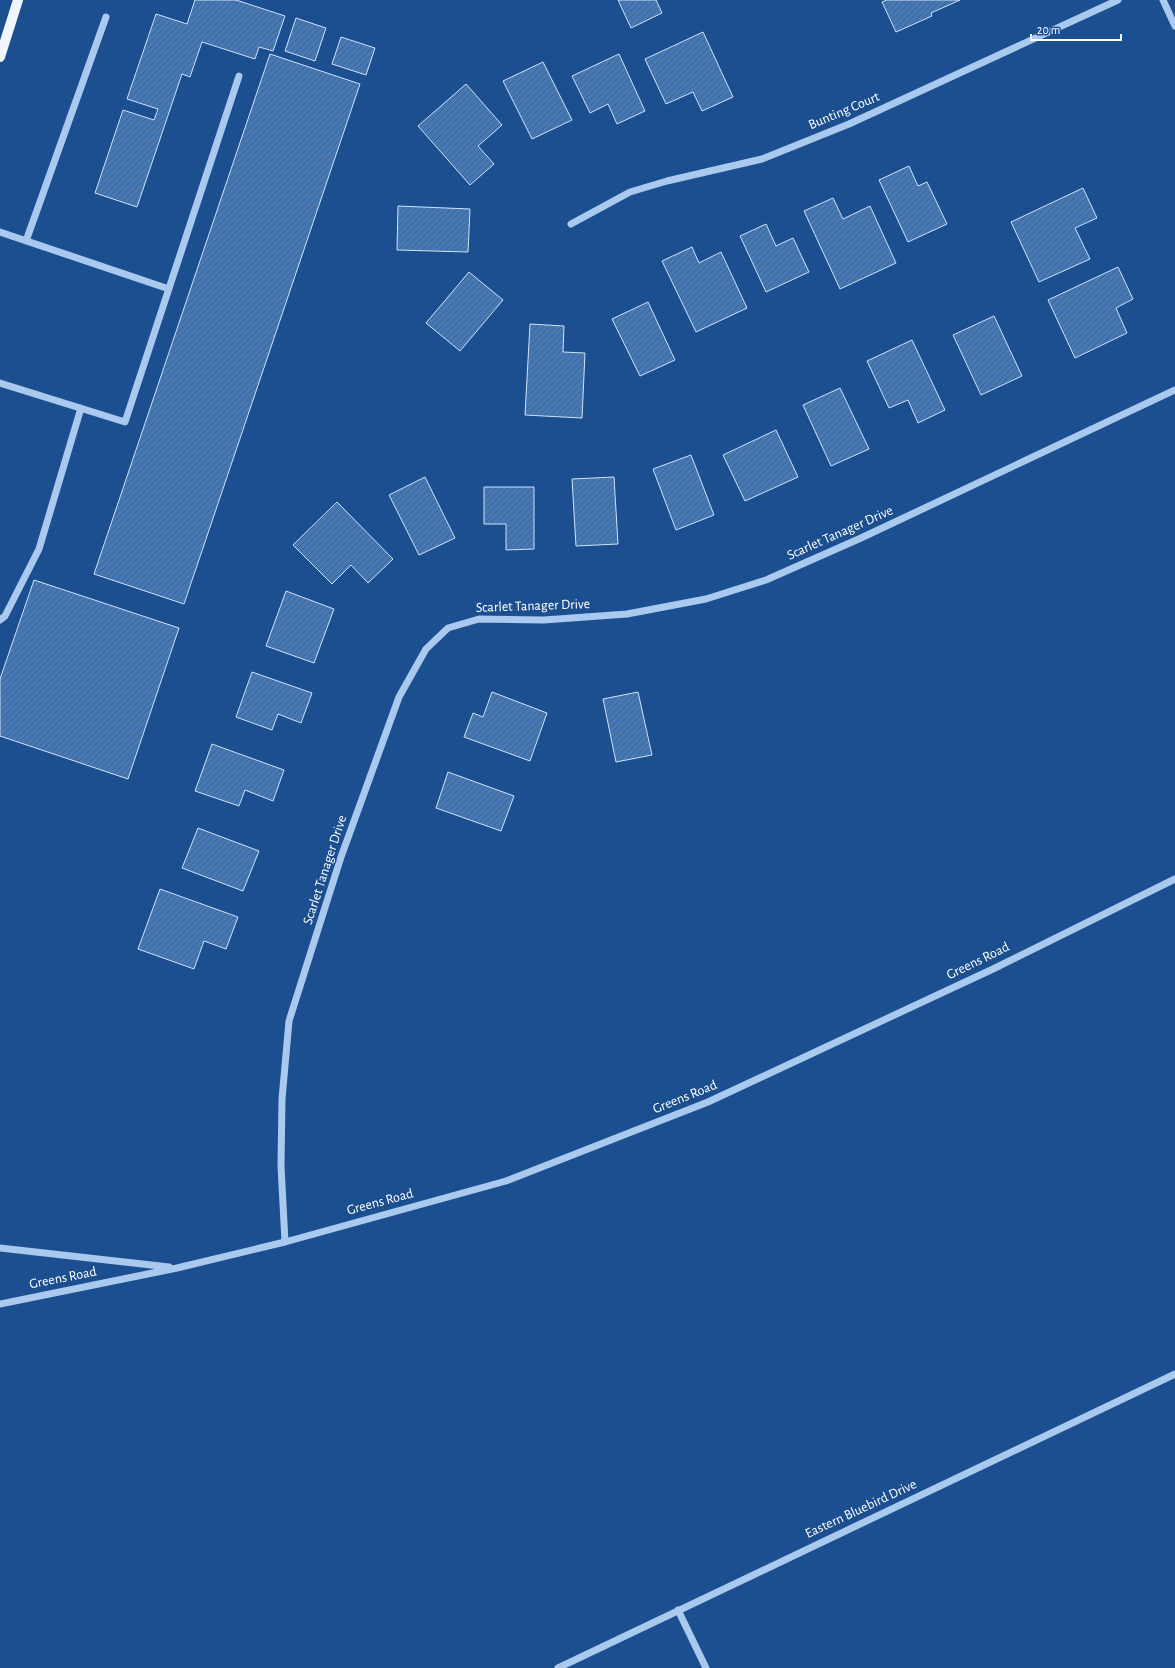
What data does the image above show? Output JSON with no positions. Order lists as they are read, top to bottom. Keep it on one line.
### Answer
{"streets":{"street":["Bunting Court","Scarlet Tanager Drive","Greens Road","Eastern Bluebird Drive"]},"crossings":[["Scarlet Tanager Drive","Greens Road"]],"scale_bar":"20 m"}
